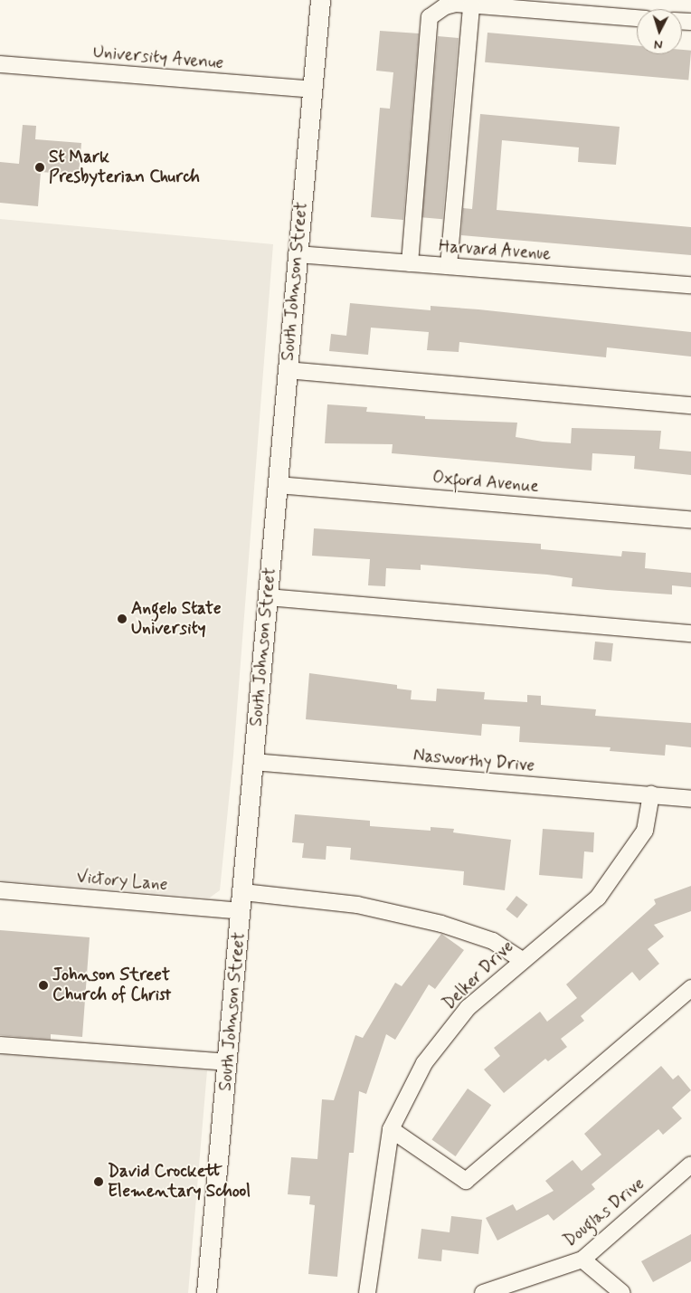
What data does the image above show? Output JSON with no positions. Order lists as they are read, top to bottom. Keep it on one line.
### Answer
{"streets":{"main road":["South Johnson Street"],"street":["University Avenue","Harvard Avenue","Oxford Avenue","Nasworthy Drive","Victory Lane","Delker Drive","Douglas Drive"]},"crossings":[["University Avenue","South Johnson Street"],["Harvard Avenue","South Johnson Street"],["South Johnson Street","Oxford Avenue"],["South Johnson Street","Nasworthy Drive"],["South Johnson Street","Victory Lane"],["Nasworthy Drive","Delker Drive"],["Victory Lane","Delker Drive"]],"places":["St Mark Presbyterian Church","Angelo State University","Johnson Street Church of Christ","David Crockett Elementary School"],"north":"bottom"}
